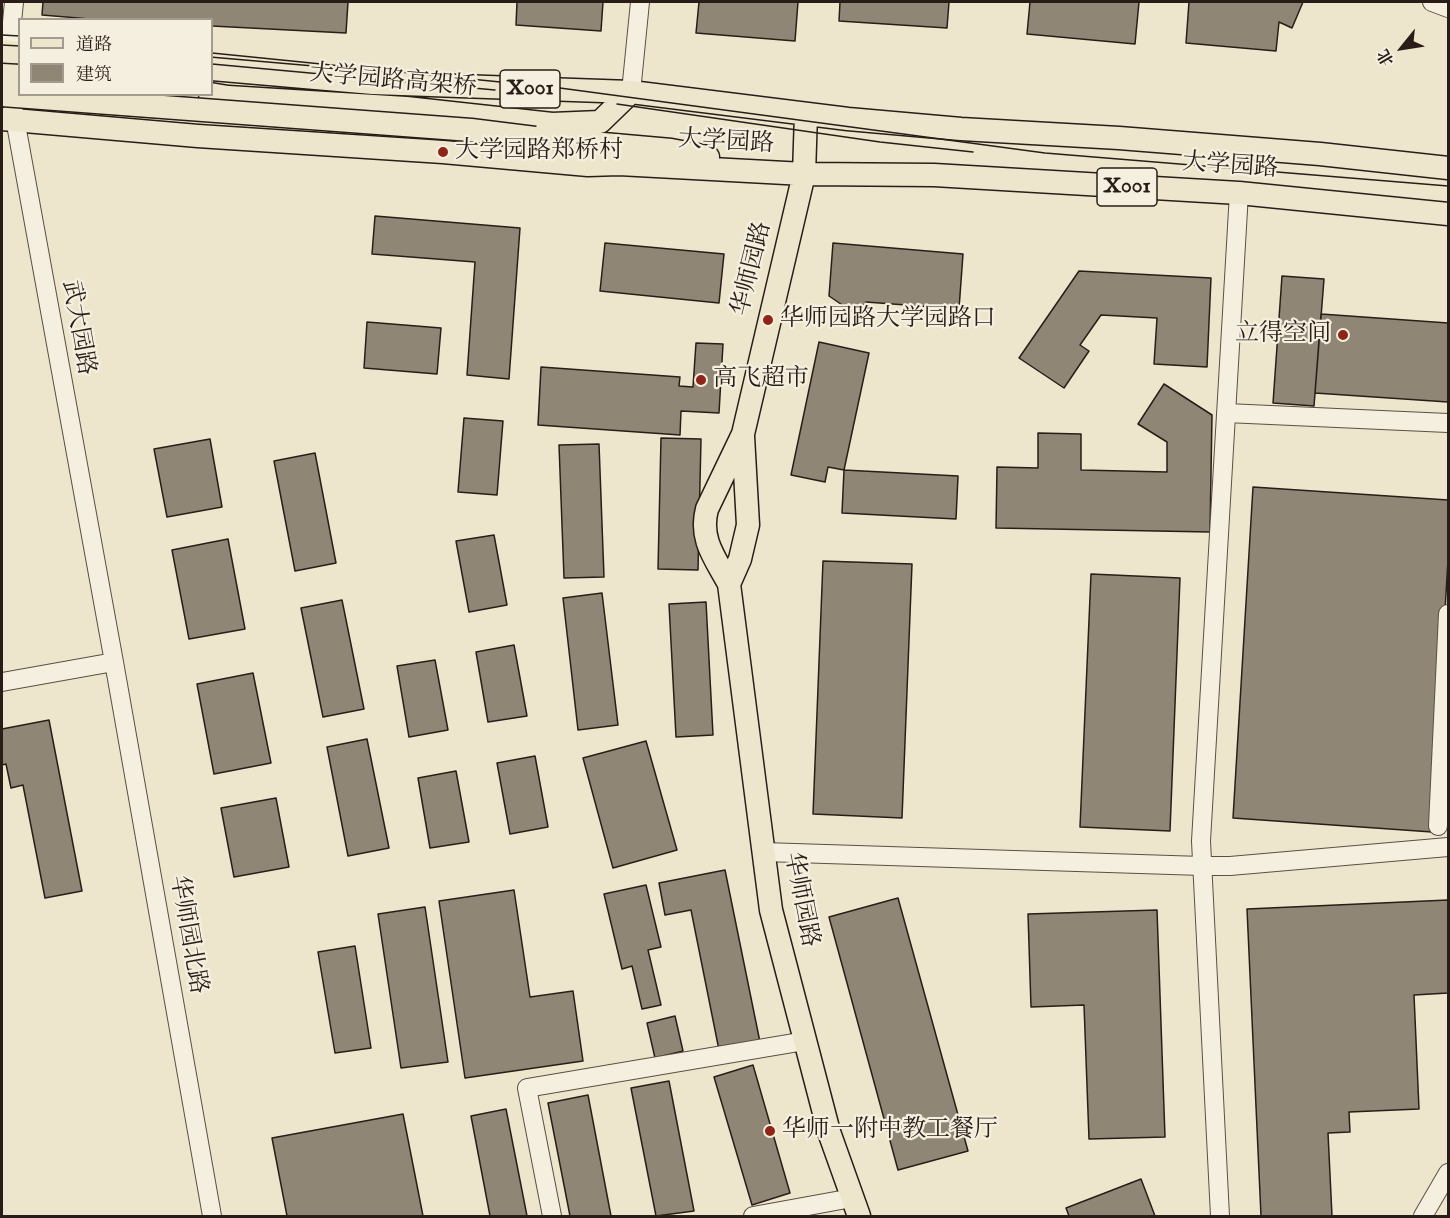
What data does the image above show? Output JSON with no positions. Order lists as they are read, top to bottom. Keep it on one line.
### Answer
{"streets":{"main road":["大学园路高架桥","X001","大学园路","华师园路"],"street":["武大园路","华师园北路"]},"crossings":[["大学园路高架桥","X001"],["大学园路高架桥","大学园路"],["大学园路","华师园路"],["大学园路","武大园路"],["武大园路","华师园北路"]],"places":["大学园路郑桥村","华师园路大学园路口","立得空间","高飞超市","华师一附中教工餐厅"],"legend":["道路","建筑"],"north":"bottom left"}
